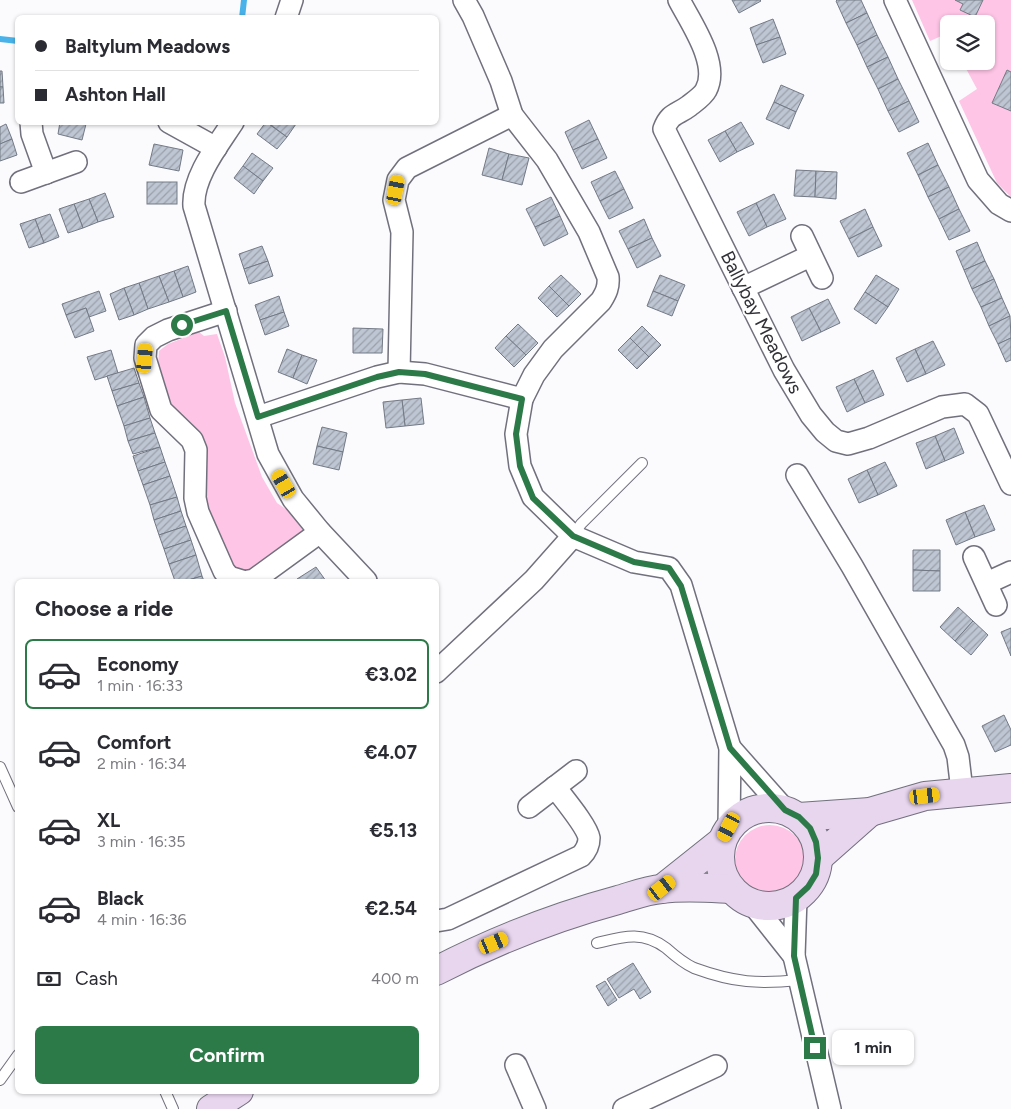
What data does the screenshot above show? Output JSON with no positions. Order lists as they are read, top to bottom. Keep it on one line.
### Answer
{"streets":{"street":["Ballybay Meadows"]},"page":{"banner":["Baltylum Meadows","Ashton Hall"],"heading":"Choose a ride","list":[{"name":"Economy","note":"1 min · 16:33","value":"€3.02"},{"name":"Comfort","note":"2 min · 16:34","value":"€4.07"},{"name":"XL","note":"3 min · 16:35","value":"€5.13"},{"name":"Black","note":"4 min · 16:36","value":"€2.54"}],"pay":["Cash","400 m"],"buttons":"Confirm","bubble":"1 min"}}
